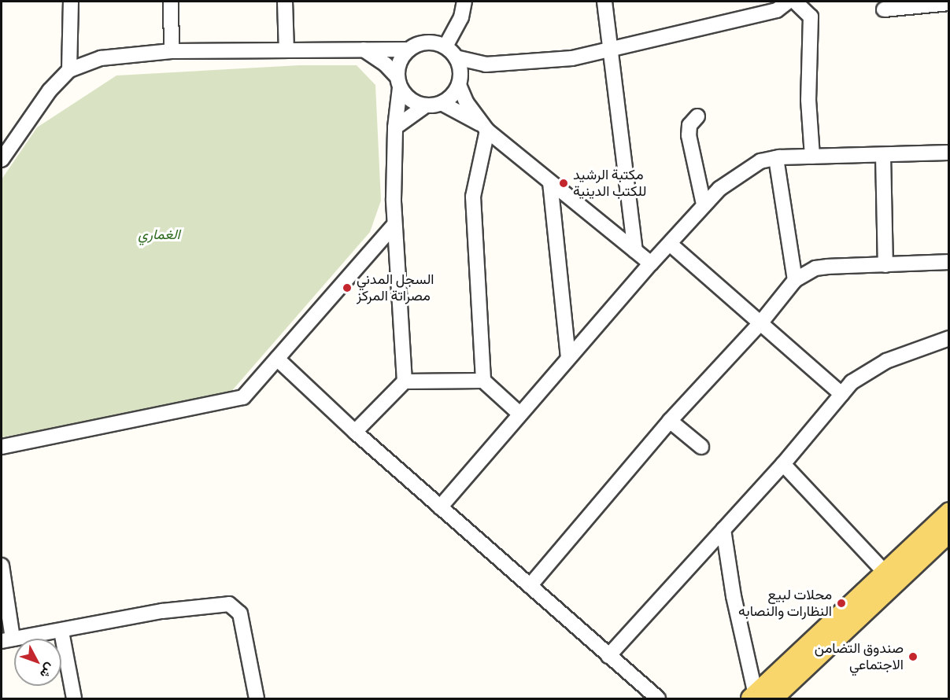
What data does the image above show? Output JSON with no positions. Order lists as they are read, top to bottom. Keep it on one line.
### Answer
{"parks":["الغماري"],"places":["مكتبة الرشيد للكتب الدينية","السجل المدني مصراتة المركز","محلات لبيع النظارات والنصابه","صندوق التضامن الاجتماعي"],"north":"bottom right"}
